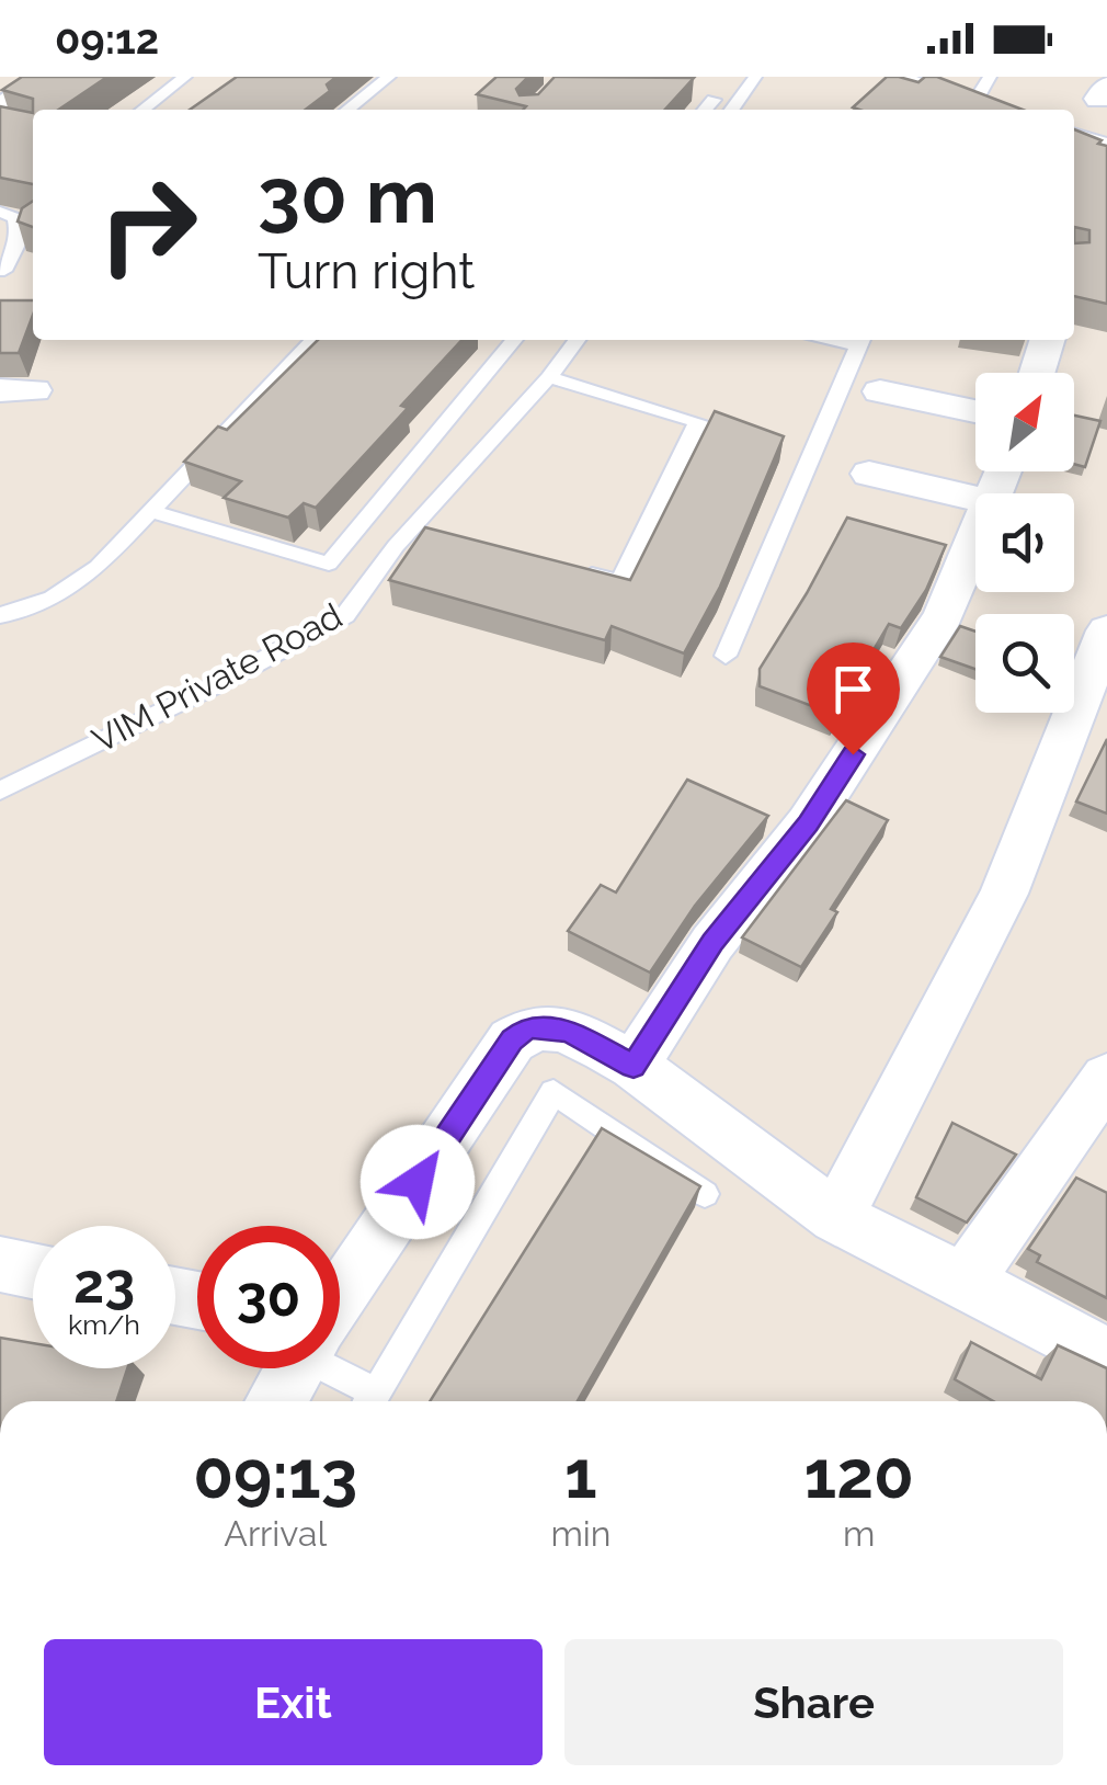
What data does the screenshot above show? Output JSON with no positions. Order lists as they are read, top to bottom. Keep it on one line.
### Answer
{"streets":{"lane":["VIM Private Road"]},"north":"top right","page":{"status":"09:12","turn":["30 m","Turn right"],"speed":"23 km/h","limit":"30","eta":["09:13","Arrival","1","min","120","m"],"buttons":["Exit","Share"]}}
